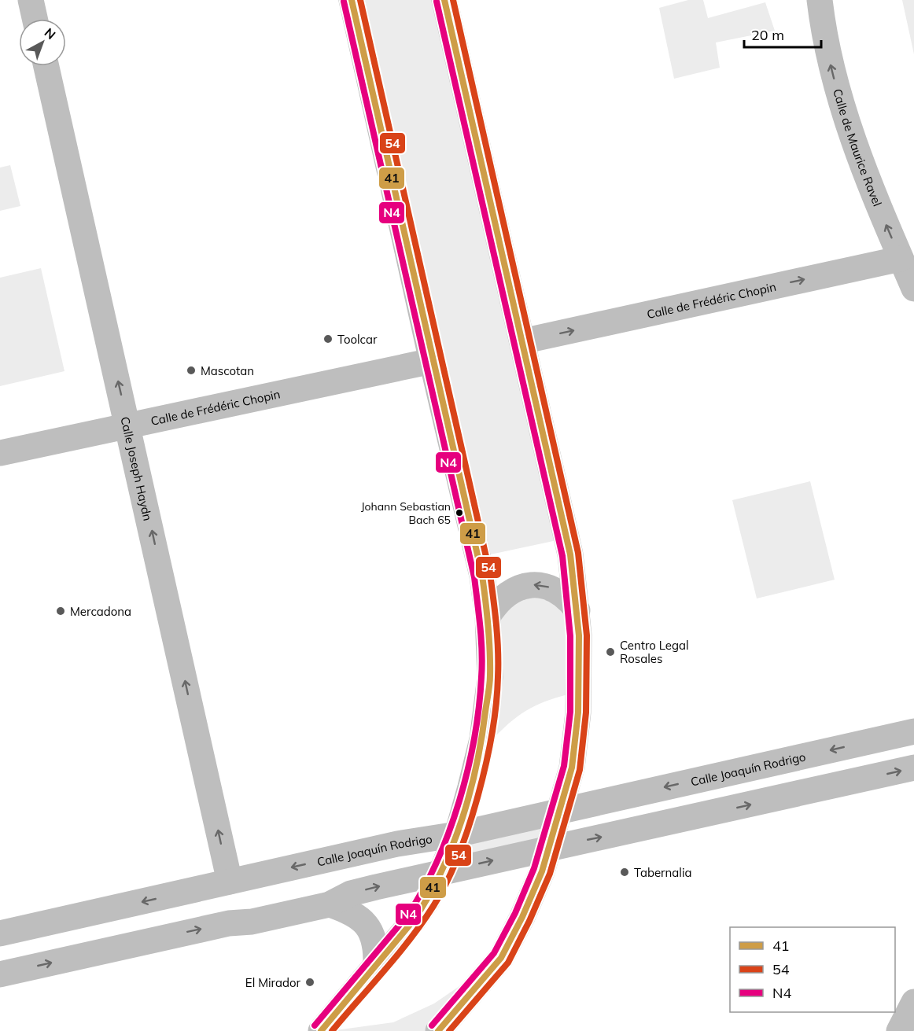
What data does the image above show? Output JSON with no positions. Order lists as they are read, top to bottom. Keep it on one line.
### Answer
{"streets":{"street":["Calle de Maurice Ravel","Calle de Frédéric Chopin","Calle Joseph Haydn","Calle Joaquín Rodrigo"]},"crossings":[["Calle de Maurice Ravel","Calle de Frédéric Chopin"],["Calle de Frédéric Chopin","Calle Joseph Haydn"],["Calle Joseph Haydn","Calle Joaquín Rodrigo"]],"one_way":["Calle de Maurice Ravel","Calle de Frédéric Chopin","Calle Joseph Haydn"],"places":["Toolcar","Mascotan","Johann Sebastian Bach 65","Mercadona","Centro Legal Rosales","Tabernalia","El Mirador"],"lines":["transit line 41","transit line 54","transit line N4"],"legend":["41","54","N4"],"scale_bar":"20 m","north":"top right"}
